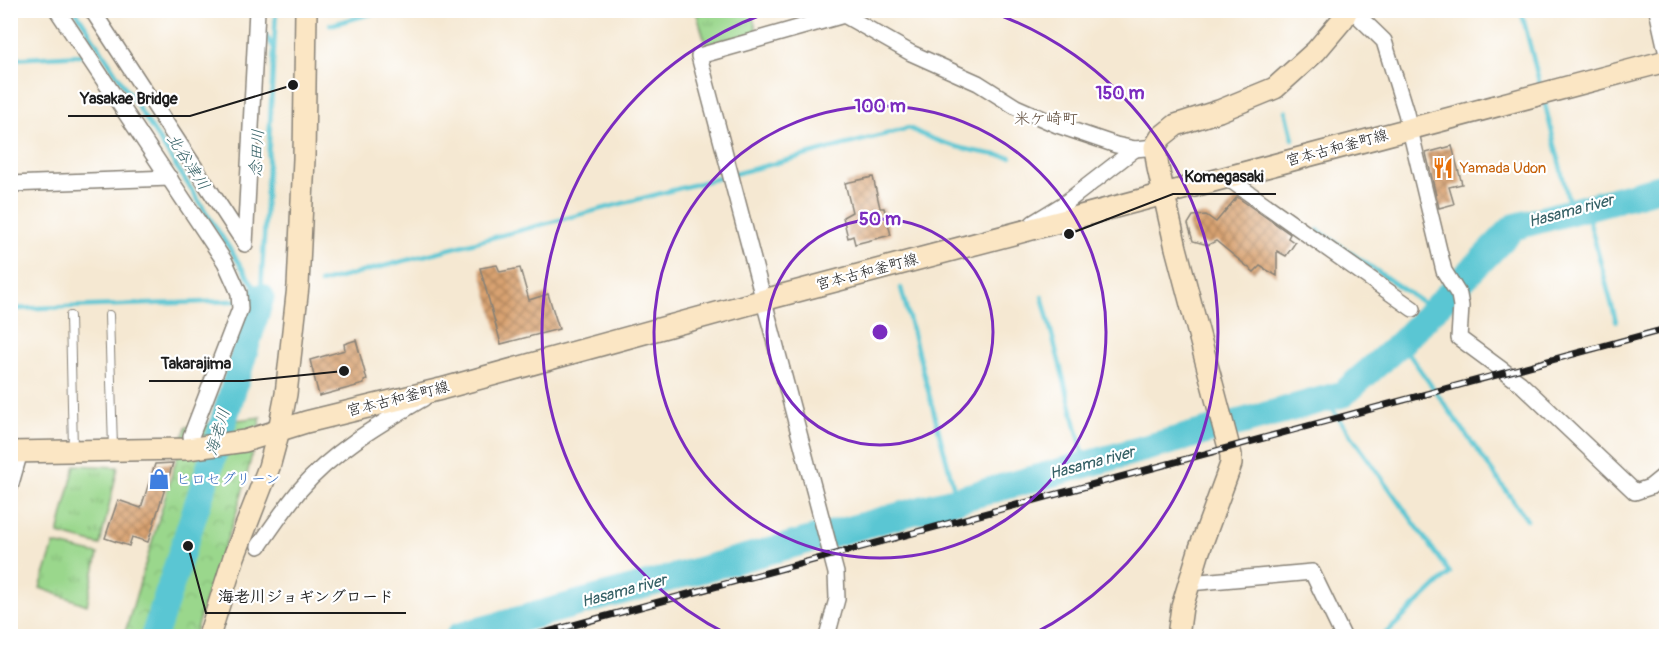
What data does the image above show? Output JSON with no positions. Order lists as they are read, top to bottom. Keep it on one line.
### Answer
{"streets":{"street":["宮本古和釜町線"]},"districts":["米ケ崎町"],"water":["念田川","北谷津川","Hasama river","海老川"],"places":{"other":["Yasakae Bridge","Komegasaki","Takarajima","海老川ジョギングロード"],"restaurant":["Yamada Udon"],"shop":["ヒロセグリーン"]},"rings":["150 m","100 m","50 m"]}
